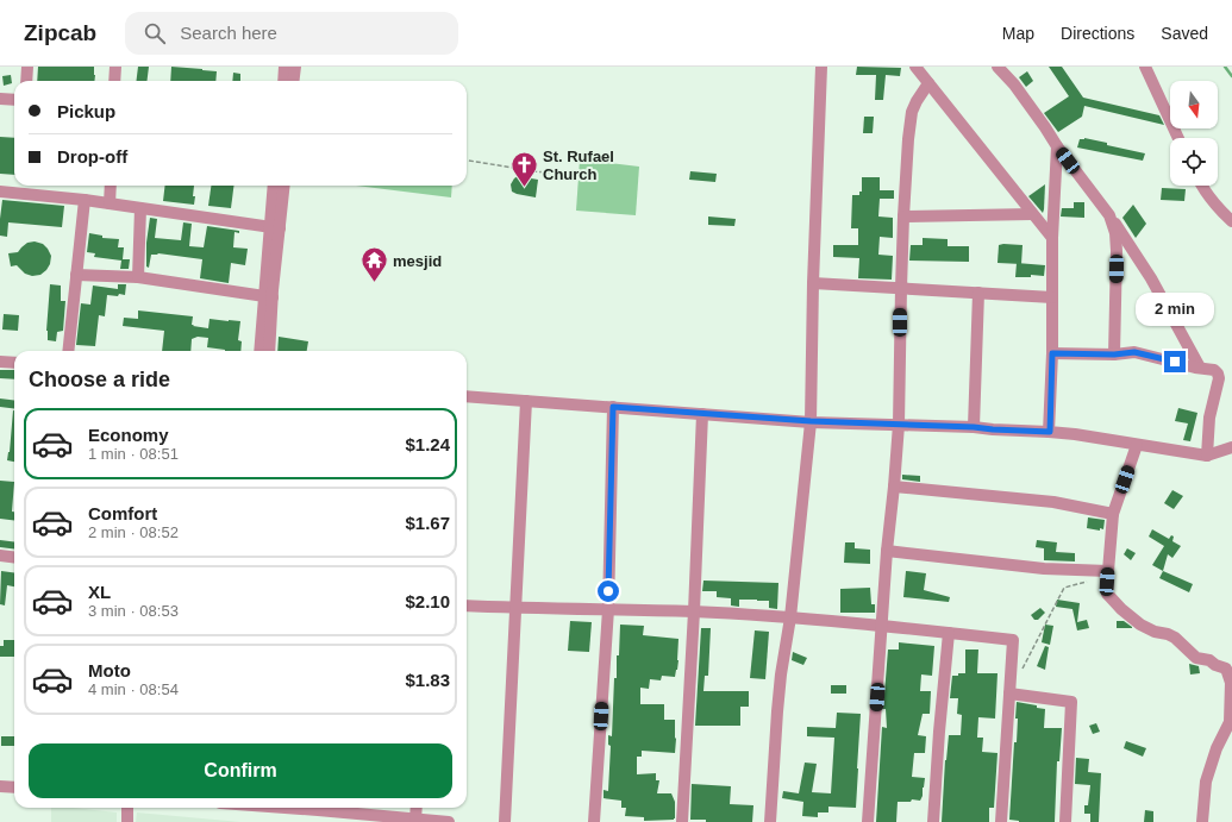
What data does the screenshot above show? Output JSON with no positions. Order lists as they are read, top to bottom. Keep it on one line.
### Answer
{"places":{"church":["St. Rufael Church"],"temple":["mesjid"]},"north":"bottom","page":{"header":"Zipcab","search":"Search here","nav":["Map","Directions","Saved"],"banner":["Pickup","Drop-off"],"bubble":"2 min","heading":"Choose a ride","list":[{"name":"Economy","note":"1 min · 08:51","value":"$1.24"},{"name":"Comfort","note":"2 min · 08:52","value":"$1.67"},{"name":"XL","note":"3 min · 08:53","value":"$2.10"},{"name":"Moto","note":"4 min · 08:54","value":"$1.83"}],"buttons":"Confirm"}}
